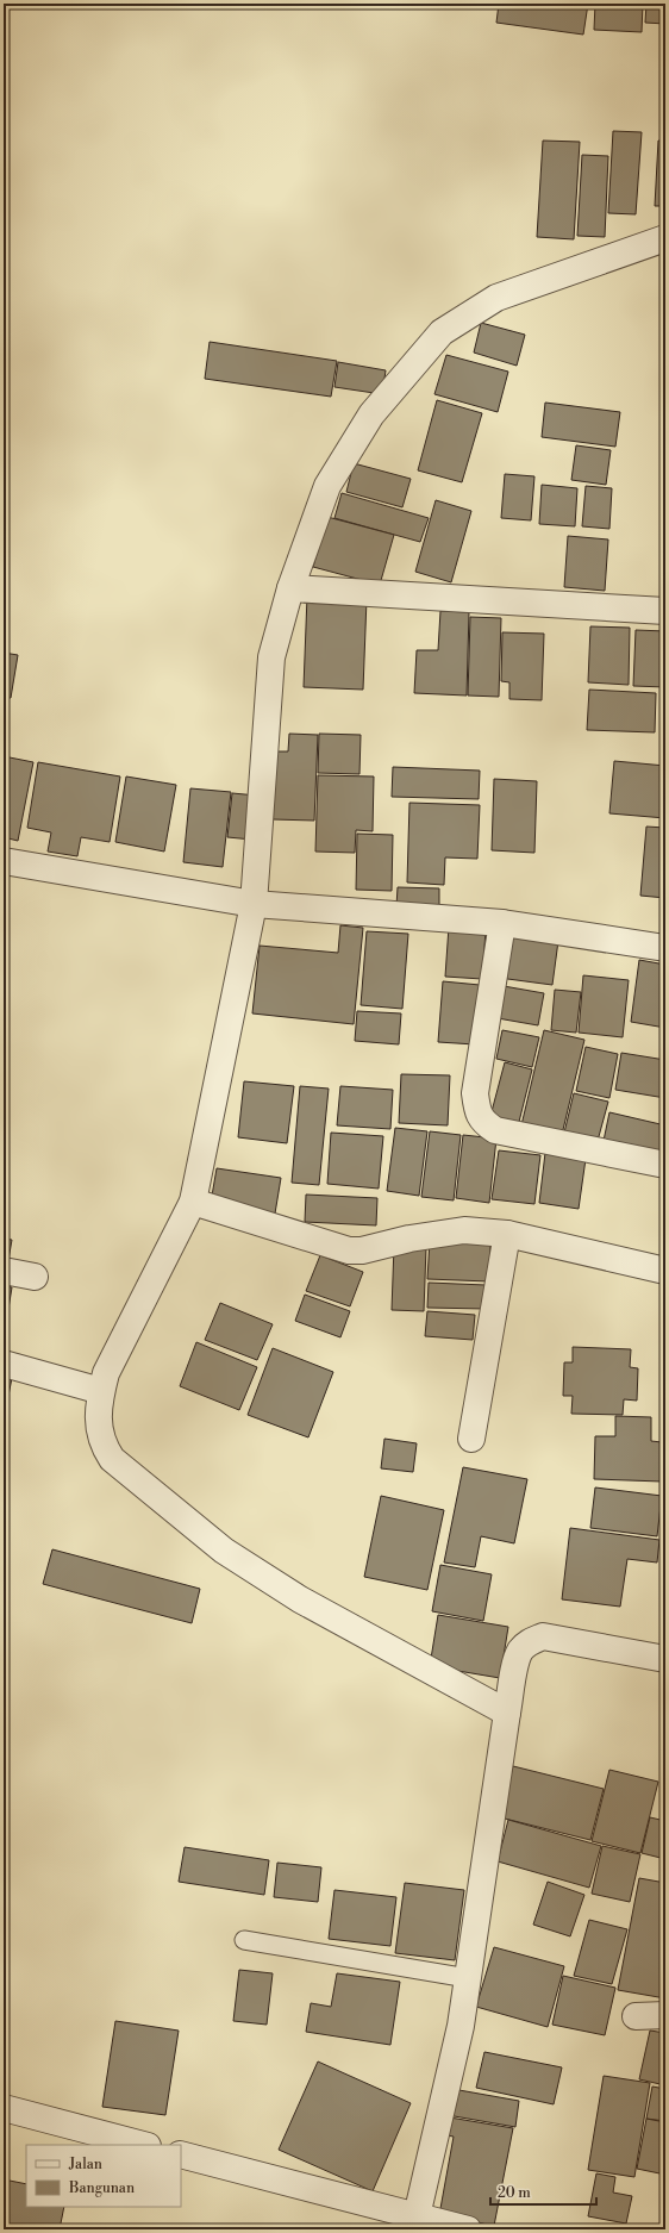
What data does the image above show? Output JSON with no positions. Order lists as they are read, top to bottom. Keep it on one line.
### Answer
{"legend":["Jalan","Bangunan"],"scale_bar":"20 m"}
